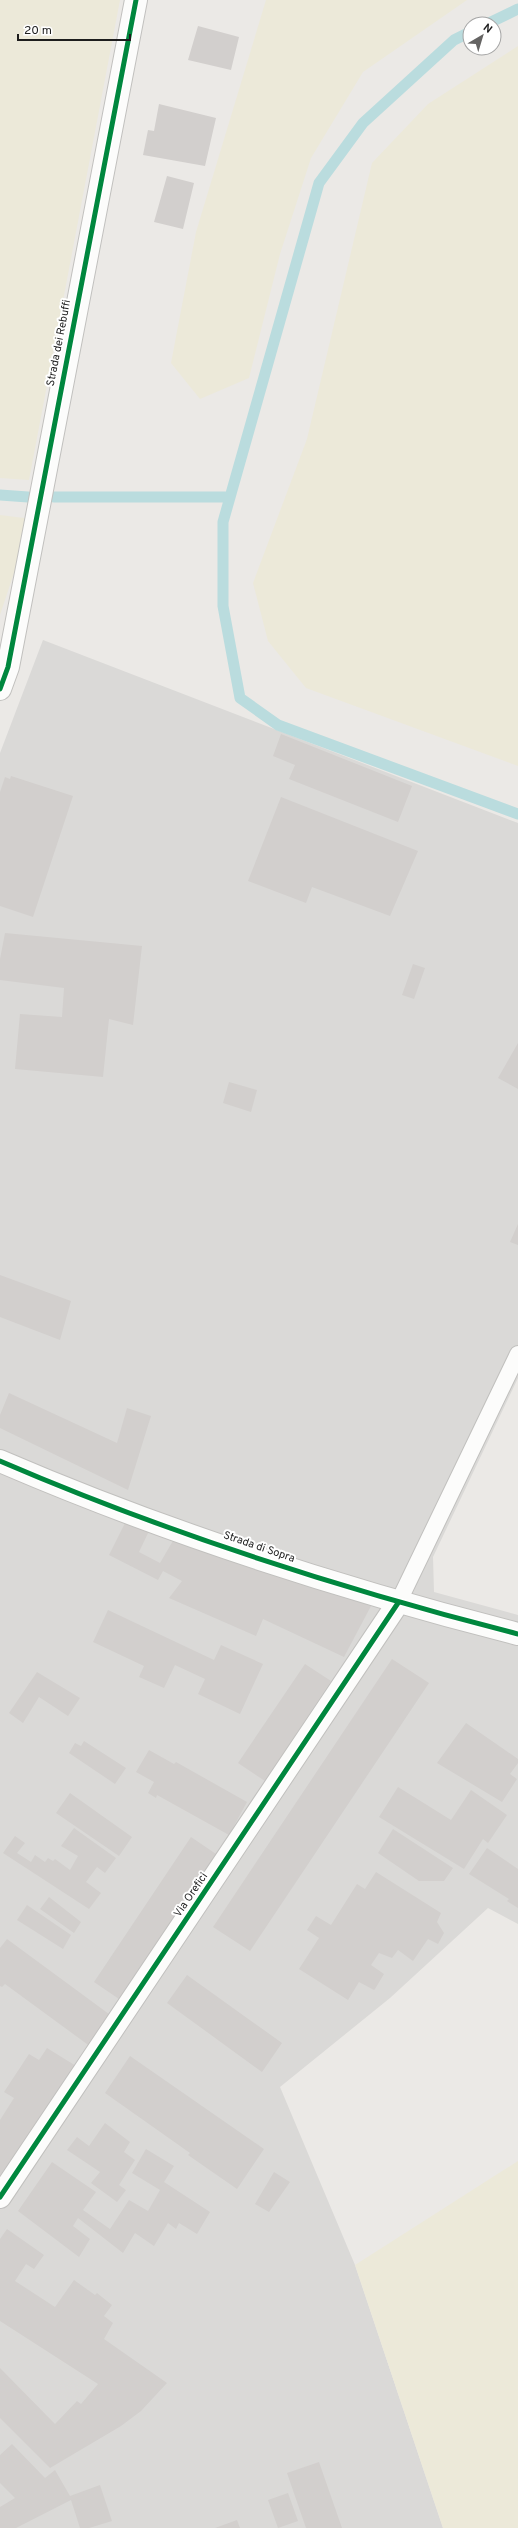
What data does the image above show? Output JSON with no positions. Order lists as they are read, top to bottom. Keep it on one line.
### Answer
{"streets":{"street":["Strada dei Rebuffi","Strada di Sopra","Via Orefici"]},"crossings":[["Strada di Sopra","Via Orefici"]],"scale_bar":"20 m","north":"top right"}
